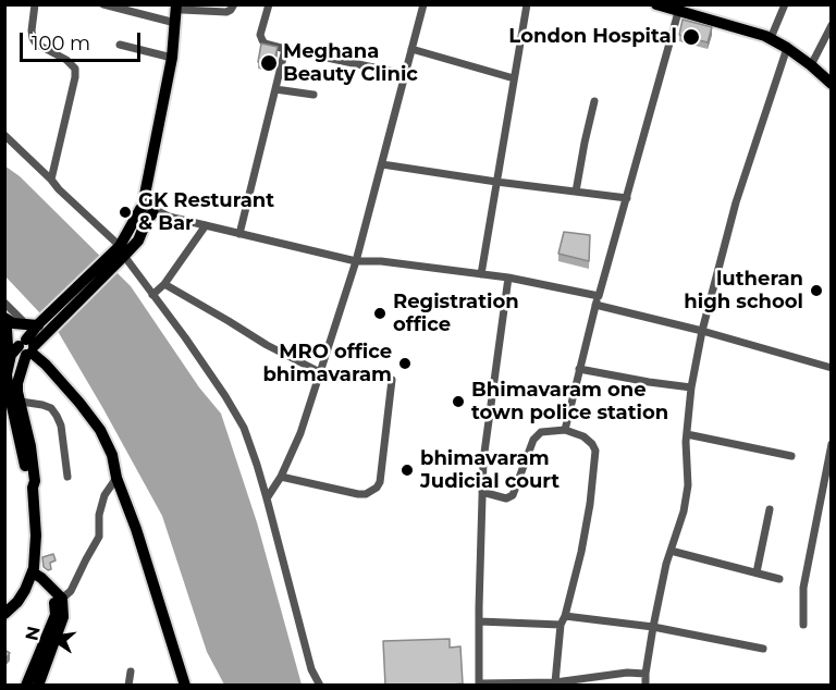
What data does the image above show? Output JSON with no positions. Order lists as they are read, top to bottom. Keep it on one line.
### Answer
{"places":["London Hospital","Meghana Beauty Clinic","GK Resturant & Bar","lutheran high school","Registration office","MRO office bhimavaram","Bhimavaram one town police station","bhimavaram Judicial court"],"scale_bar":"100 m","north":"left"}
